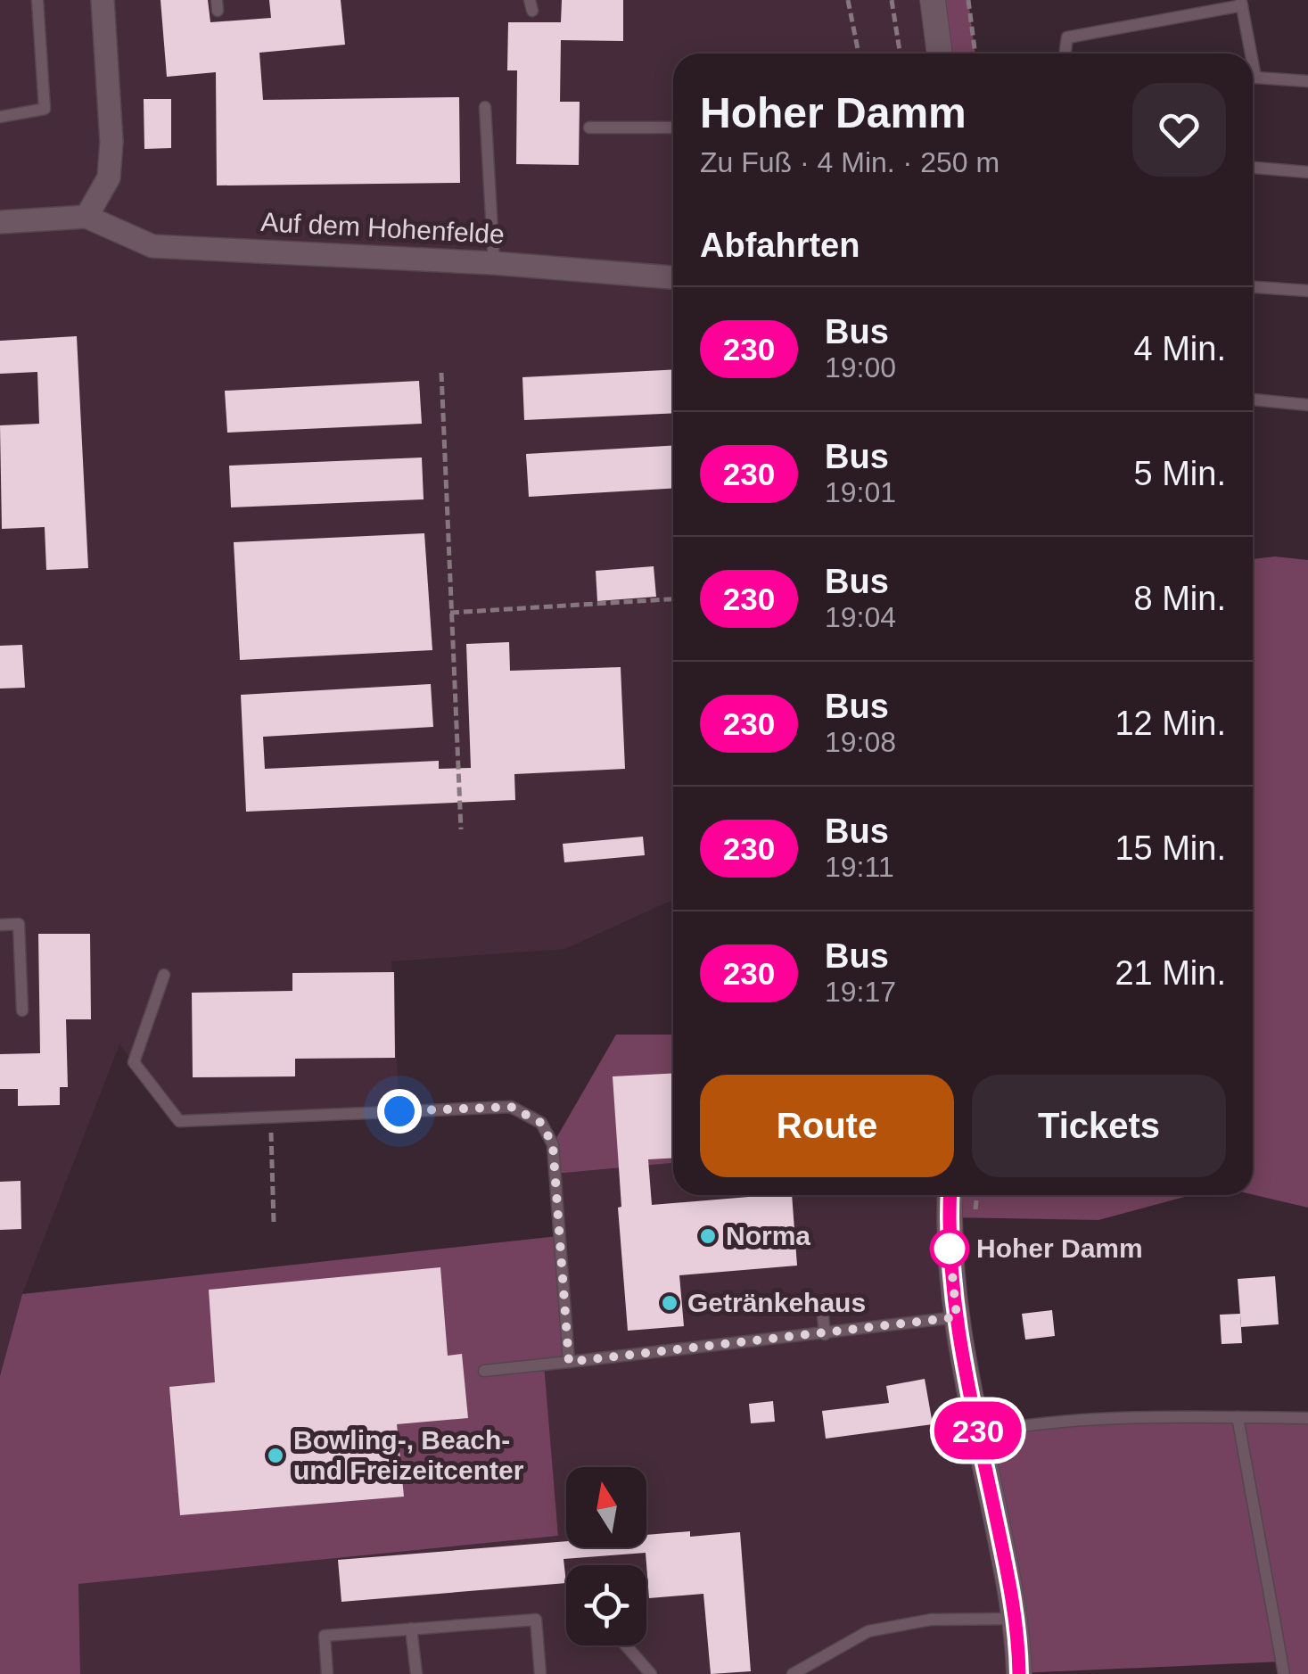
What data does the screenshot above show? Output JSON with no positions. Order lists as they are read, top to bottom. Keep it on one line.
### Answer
{"streets":{"street":["Auf dem Hohenfelde"]},"places":["Norma","Hoher Damm","Getränkehaus","Bowling-, Beach- und Freizeitcenter"],"lines":["bus line 230"],"north":"top","page":{"on_map":"230","heading":[["Hoher Damm","Zu Fuß · 4 Min. · 250 m"],"Abfahrten"],"list":[{"mark":"230","name":"Bus","note":"19:00","value":"4 Min."},{"mark":"230","name":"Bus","note":"19:01","value":"5 Min."},{"mark":"230","name":"Bus","note":"19:04","value":"8 Min."},{"mark":"230","name":"Bus","note":"19:08","value":"12 Min."},{"mark":"230","name":"Bus","note":"19:11","value":"15 Min."},{"mark":"230","name":"Bus","note":"19:17","value":"21 Min."}],"buttons":["Route","Tickets"]}}
